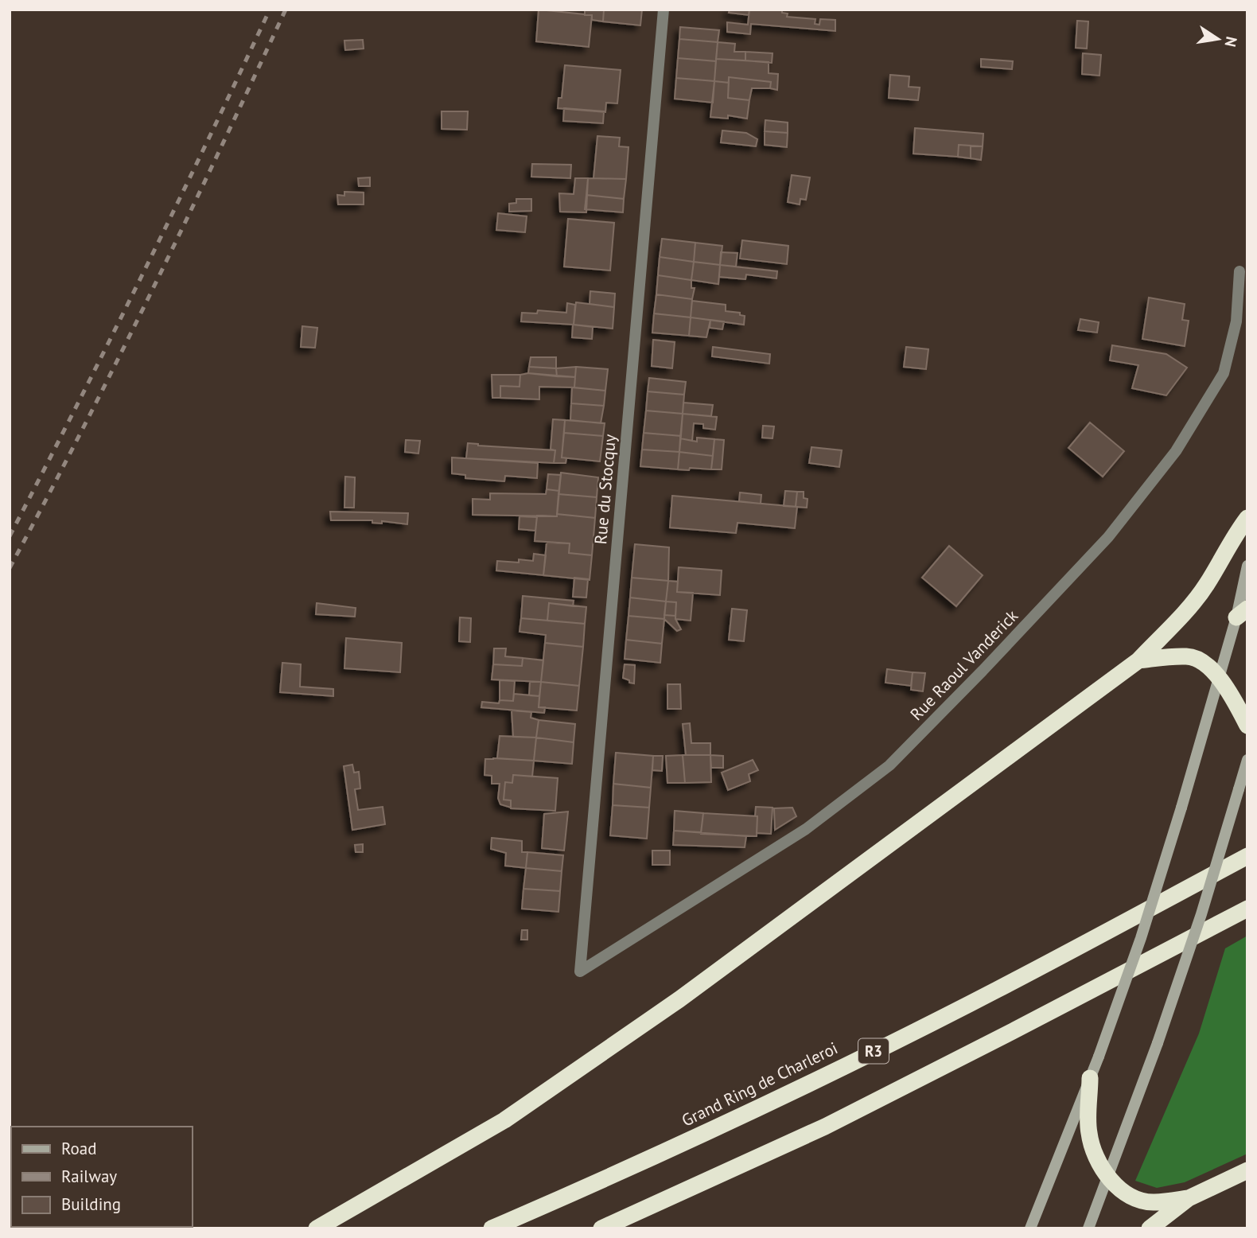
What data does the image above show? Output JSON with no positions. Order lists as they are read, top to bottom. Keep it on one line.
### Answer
{"streets":{"highway":["R3","Grand Ring de Charleroi"],"street":["Rue du Stocquy","Rue Raoul Vanderick"]},"crossings":[["Rue du Stocquy","Rue Raoul Vanderick"]],"legend":["Road","Railway","Building"],"north":"right"}
